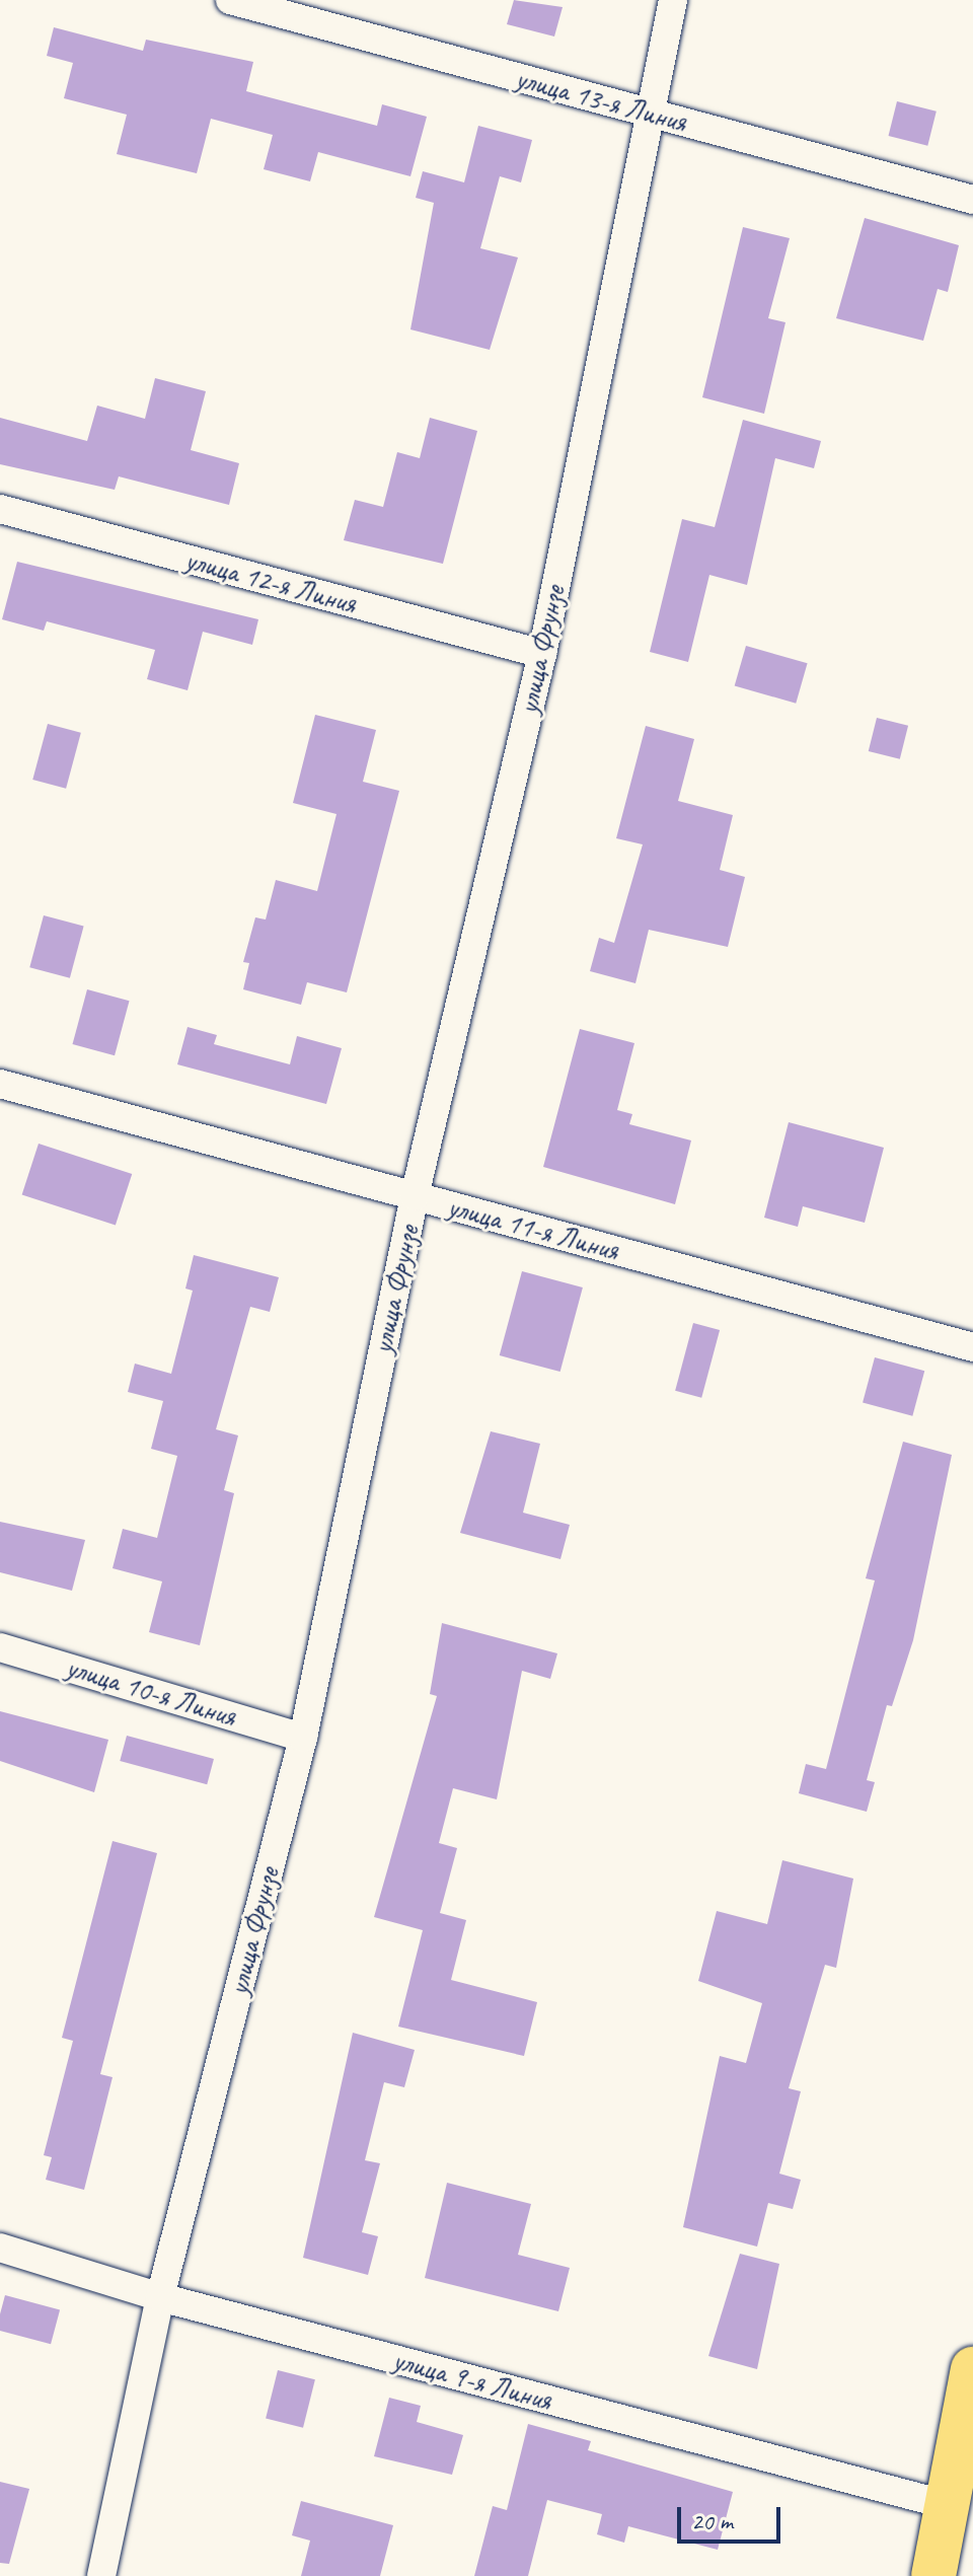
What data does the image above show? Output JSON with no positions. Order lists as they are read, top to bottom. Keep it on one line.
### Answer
{"streets":{"street":["улица 13-я Линия","улица 12-я Линия","улица Фрунзе","улица 11-я Линия","улица 10-я Линия","улица 9-я Линия"]},"crossings":[["улица 13-я Линия","улица Фрунзе"],["улица 12-я Линия","улица Фрунзе"],["улица Фрунзе","улица 11-я Линия"],["улица Фрунзе","улица 10-я Линия"],["улица Фрунзе","улица 9-я Линия"]],"scale_bar":"20 m"}
